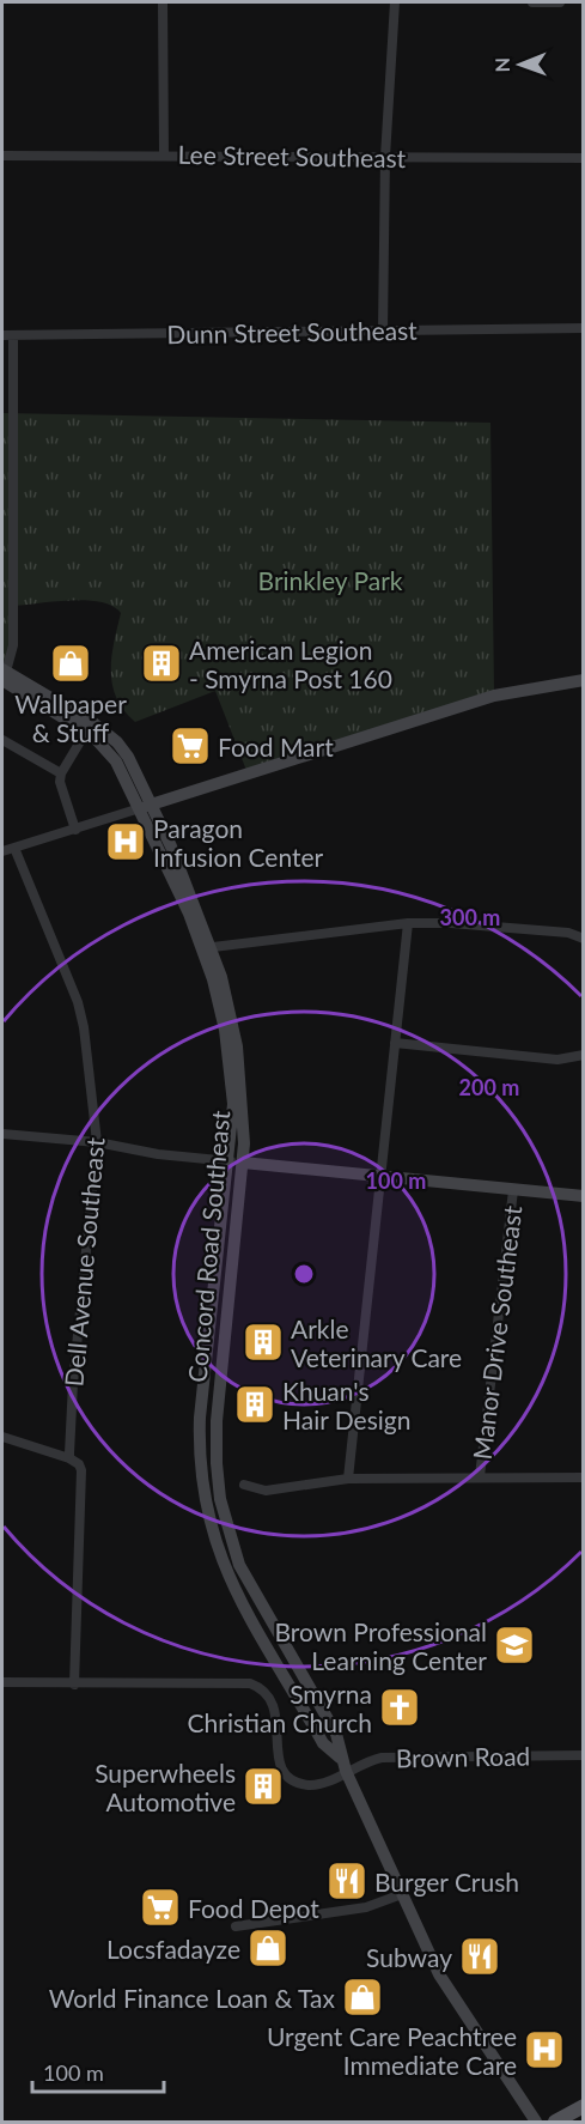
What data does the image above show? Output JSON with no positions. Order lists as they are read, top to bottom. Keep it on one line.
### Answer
{"streets":{"main road":["Concord Road Southeast"],"street":["Lee Street Southeast","Dunn Street Southeast","Dell Avenue Southeast","Manor Drive Southeast","Brown Road"]},"crossings":[["Concord Road Southeast","Brown Road"],["Dell Avenue Southeast","Brown Road"]],"parks":["Brinkley Park"],"places":{"shop":["Wallpaper & Stuff","Locsfadayze","World Finance Loan & Tax"],"building":["American Legion - Smyrna Post 160","Arkle Veterinary Care","Khuan's Hair Design","Superwheels Automotive"],"supermarket":["Food Mart","Food Depot"],"hospital":["Paragon Infusion Center","Urgent Care Peachtree Immediate Care"],"school or university":["Brown Professional Learning Center"],"church":["Smyrna Christian Church"],"restaurant":["Burger Crush","Subway"]},"scale_bar":"100 m","north":"left","rings":["300 m","200 m","100 m"]}
